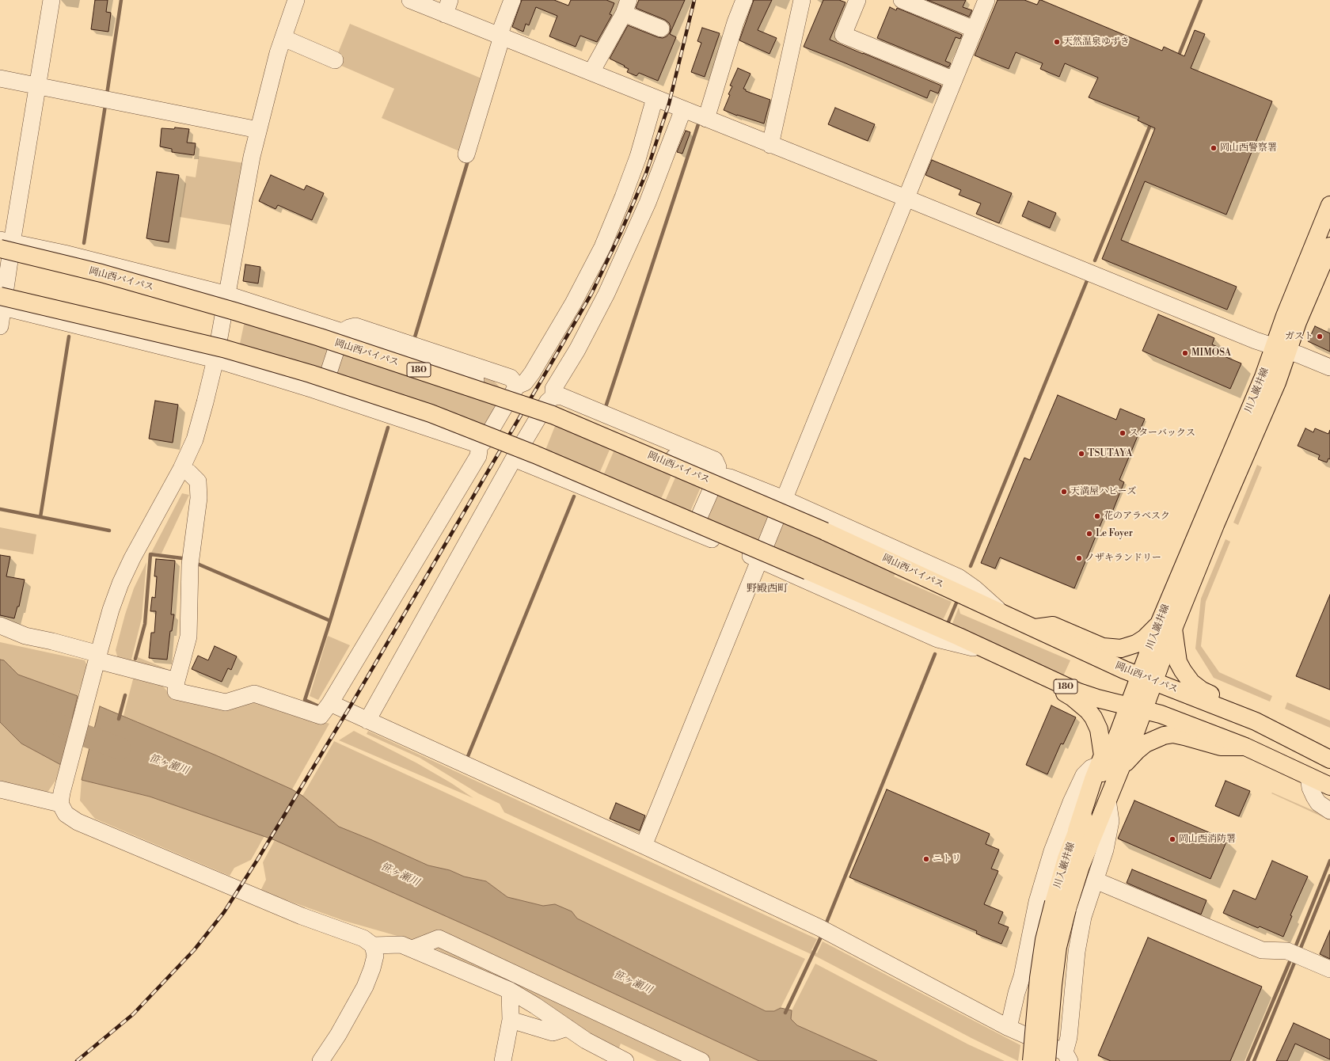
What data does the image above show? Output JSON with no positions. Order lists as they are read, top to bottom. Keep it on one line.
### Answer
{"streets":{"main road":["岡山西バイパス","180","川入巌井線"]},"crossings":[["岡山西バイパス","川入巌井線"],["180","川入巌井線"]],"districts":["野殿西町"],"water":["笹ヶ瀬川"],"places":["天然温泉ゆずき","岡山西警察署","ガスト","MIMOSA","スターバックス","TSUTAYA","天満屋ハピーズ","花のアラベスク","Le Foyer","ノザキランドリー","岡山西消防署","ニトリ"]}
